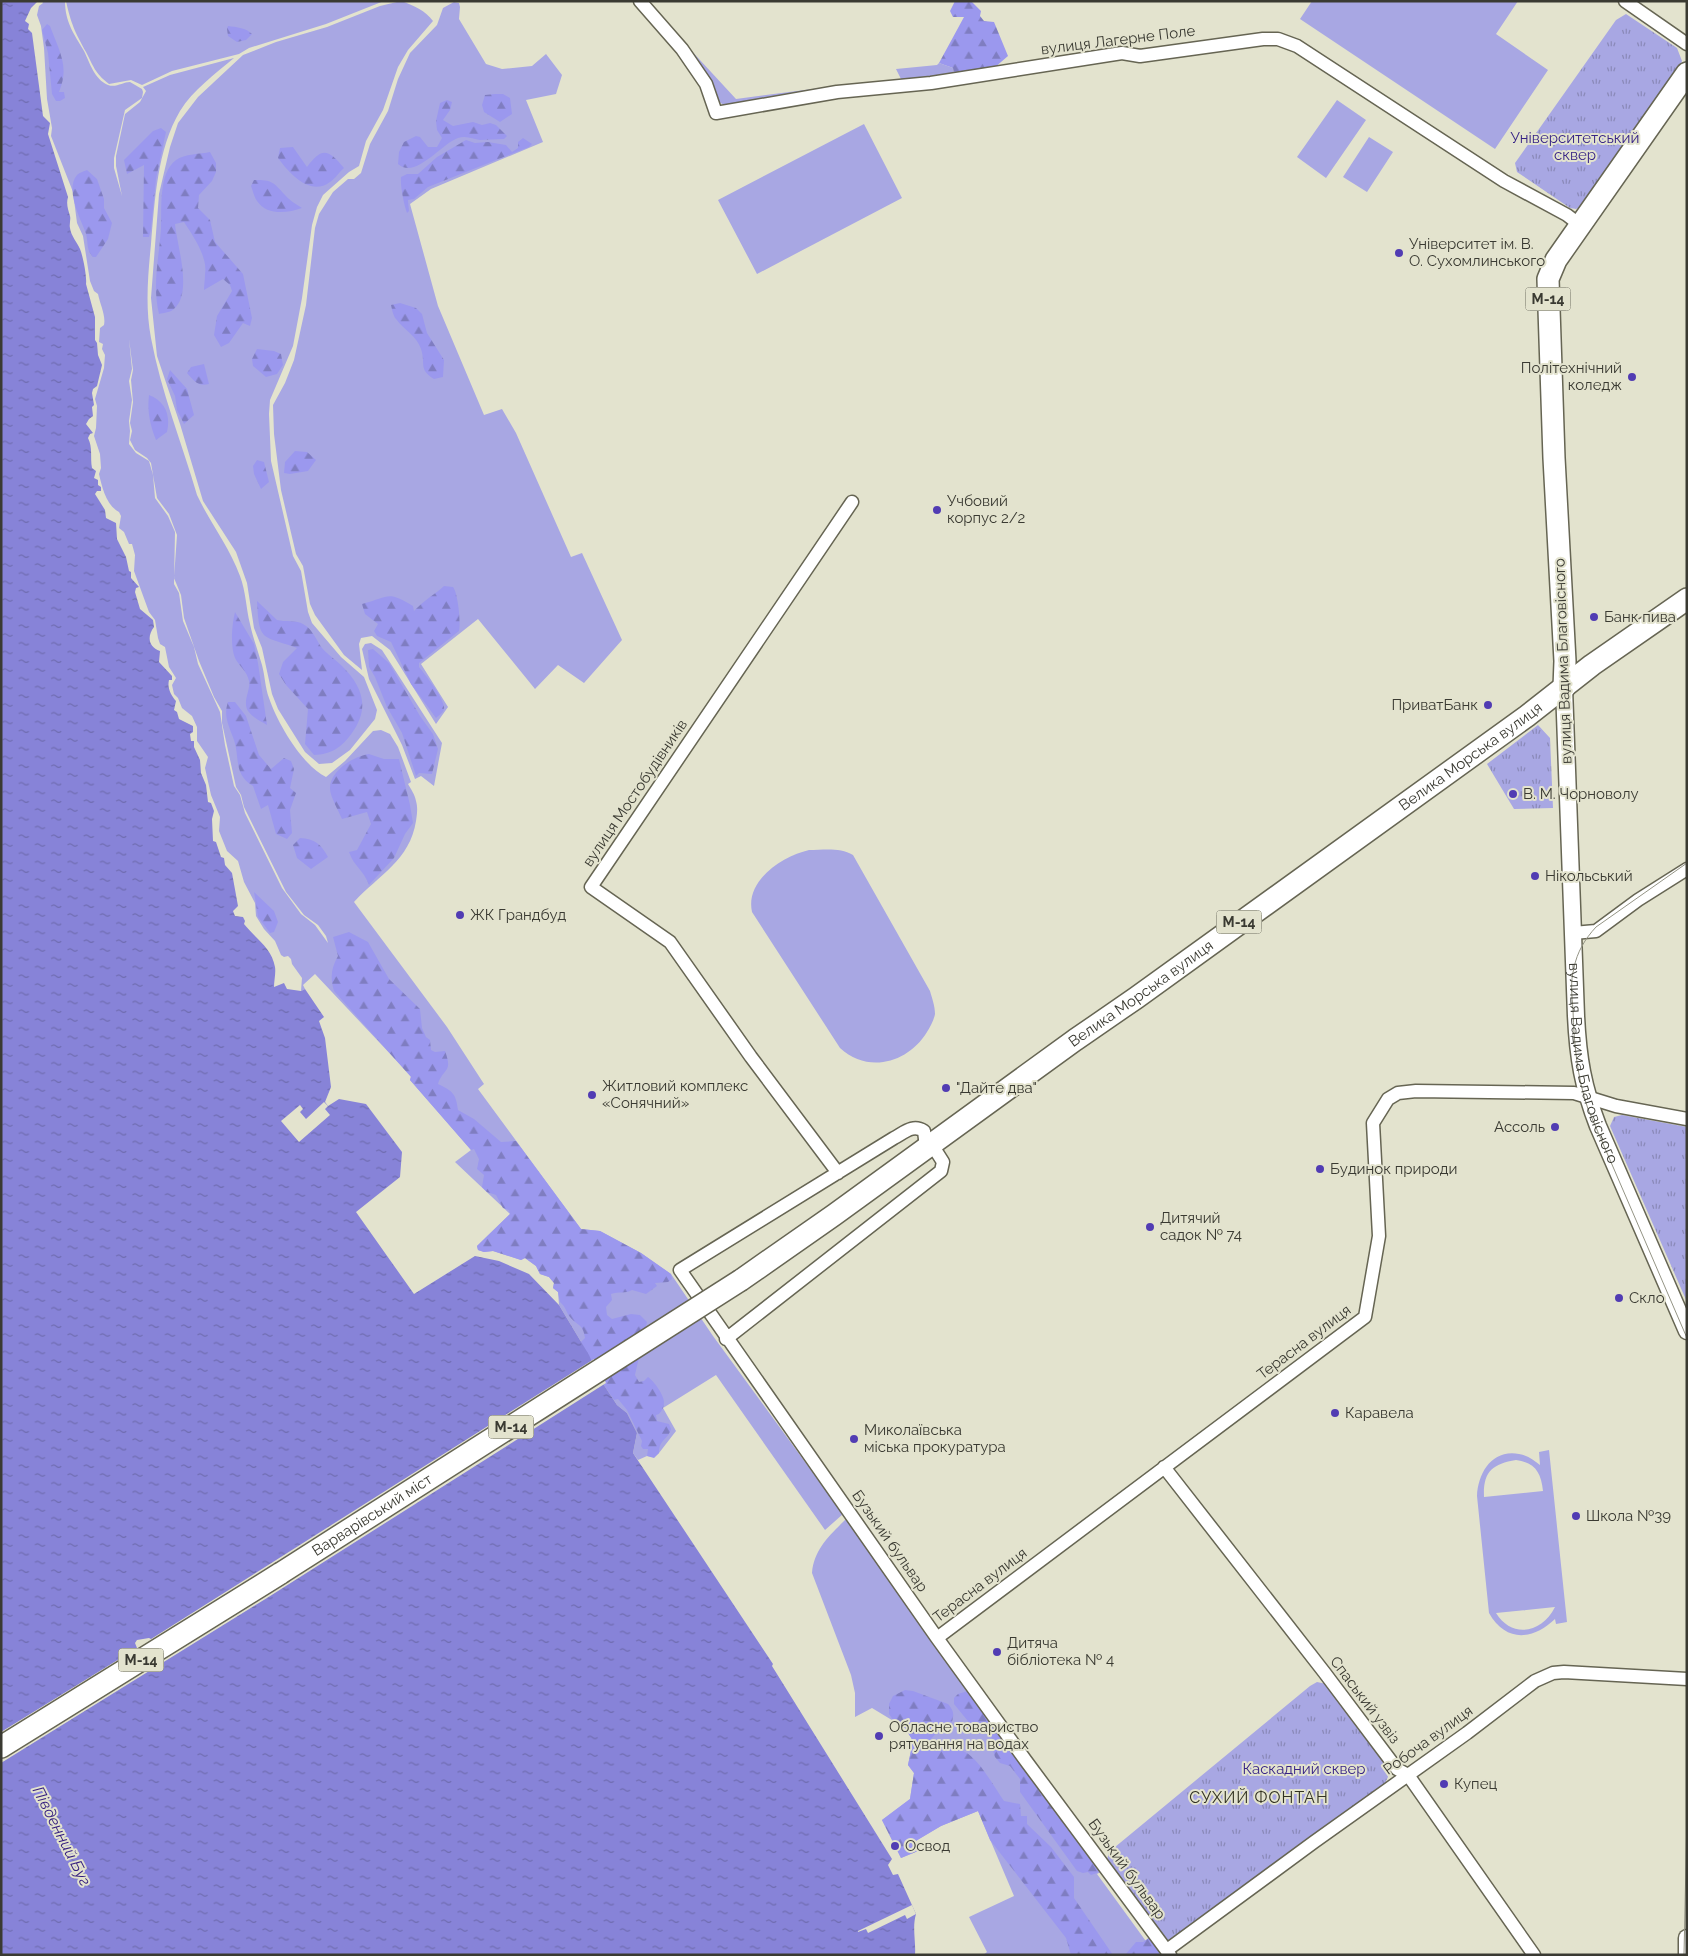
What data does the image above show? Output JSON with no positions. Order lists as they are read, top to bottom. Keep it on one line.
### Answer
{"streets":{"highway":["М-14","вулиця Вадима Благовісного","Велика Морська вулиця","Варварівський міст"],"street":["вулиця Лагерне Поле","вулиця Мостобудівників","Терасна вулиця","Бузький бульвар","Спаський узвіз","Робоча вулиця"]},"crossings":[["вулиця Лагерне Поле","вулиця Вадима Благовісного"],["вулиця Вадима Благовісного","Велика Морська вулиця"],["вулиця Вадима Благовісного","Терасна вулиця"],["Велика Морська вулиця","Варварівський міст"],["Велика Морська вулиця","Бузький бульвар"],["вулиця Мостобудівників","Бузький бульвар"],["Терасна вулиця","Бузький бульвар"],["Терасна вулиця","Спаський узвіз"],["Бузький бульвар","Робоча вулиця"],["Спаський узвіз","Робоча вулиця"]],"districts":["СУХИЙ ФОНТАН"],"water":["Південний Буг"],"parks":["Університетський сквер","Каскадний сквер"],"places":["Університет ім. В. О. Сухомлинського","Політехнічний коледж","Учбовий корпус 2/2","Банк пива","ПриватБанк","В. М. Чорноволу","Нікольський","ЖК Грандбуд","\"Дайте два\"","Житловий комплекс «Сонячний»","Ассоль","Будинок природи","Дитячий садок № 74","Скло","Каравела","Миколаївська міська прокуратура","Школа №39","Дитяча бібліотека № 4","Обласне товариство рятування на водах","Купец","Освод"]}
